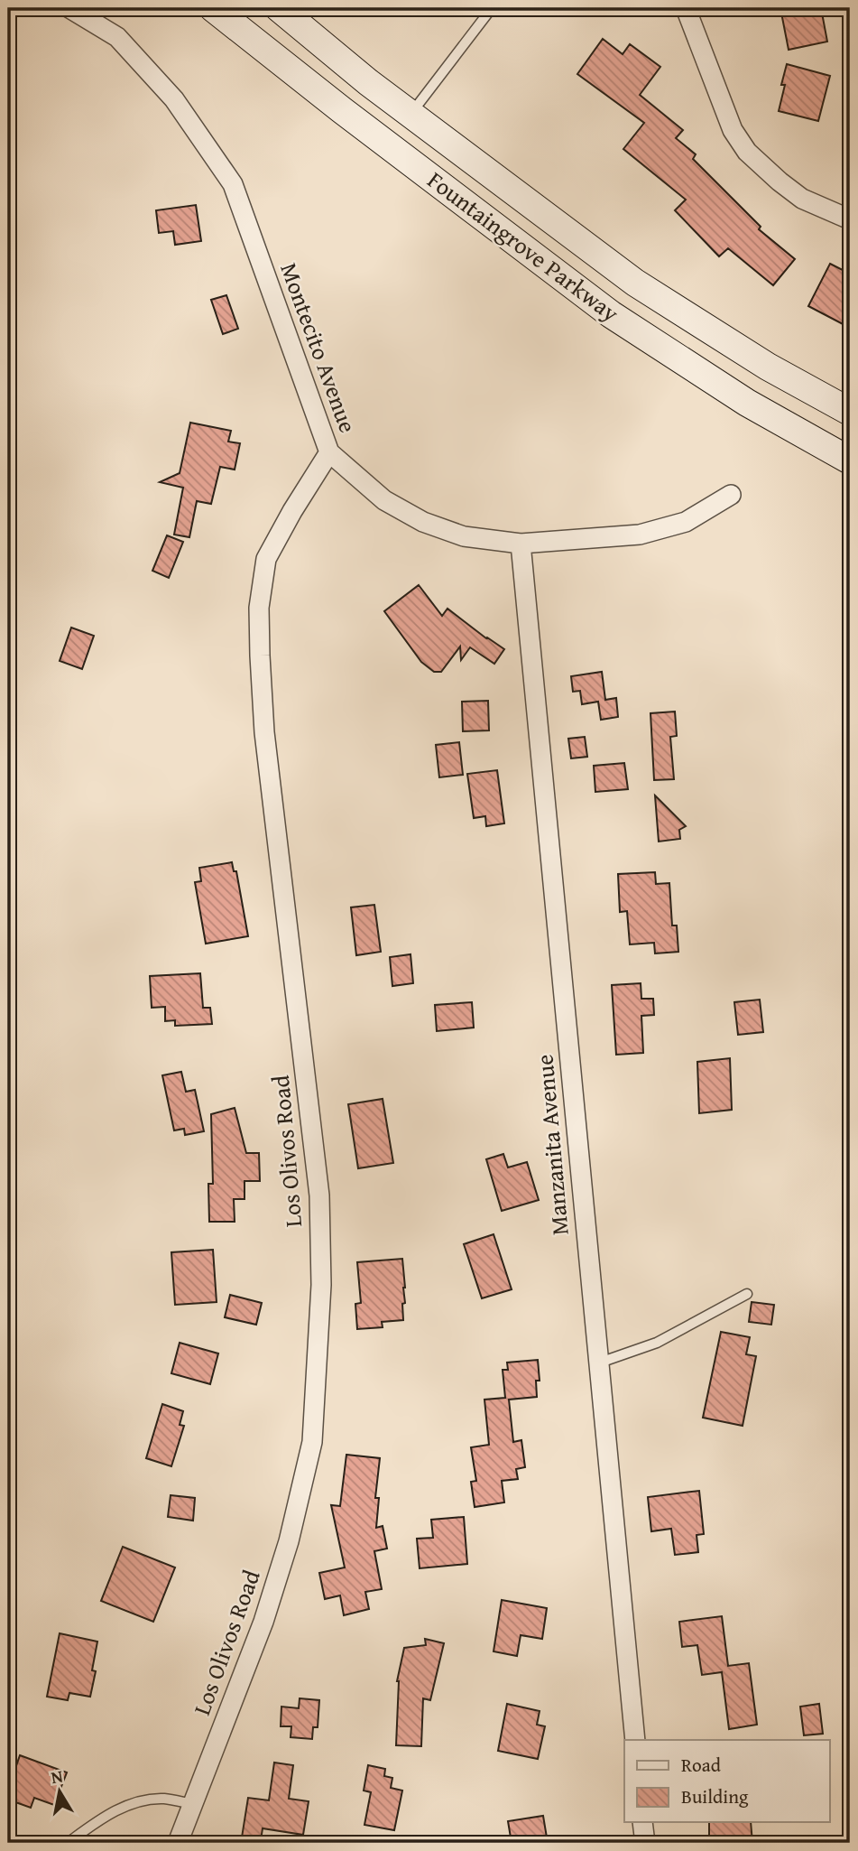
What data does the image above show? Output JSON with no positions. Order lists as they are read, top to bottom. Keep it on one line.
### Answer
{"streets":{"main road":["Fountaingrove Parkway"],"street":["Montecito Avenue","Manzanita Avenue","Los Olivos Road"]},"crossings":[["Montecito Avenue","Manzanita Avenue"],["Montecito Avenue","Los Olivos Road"]],"legend":["Road","Building"],"north":"top"}
